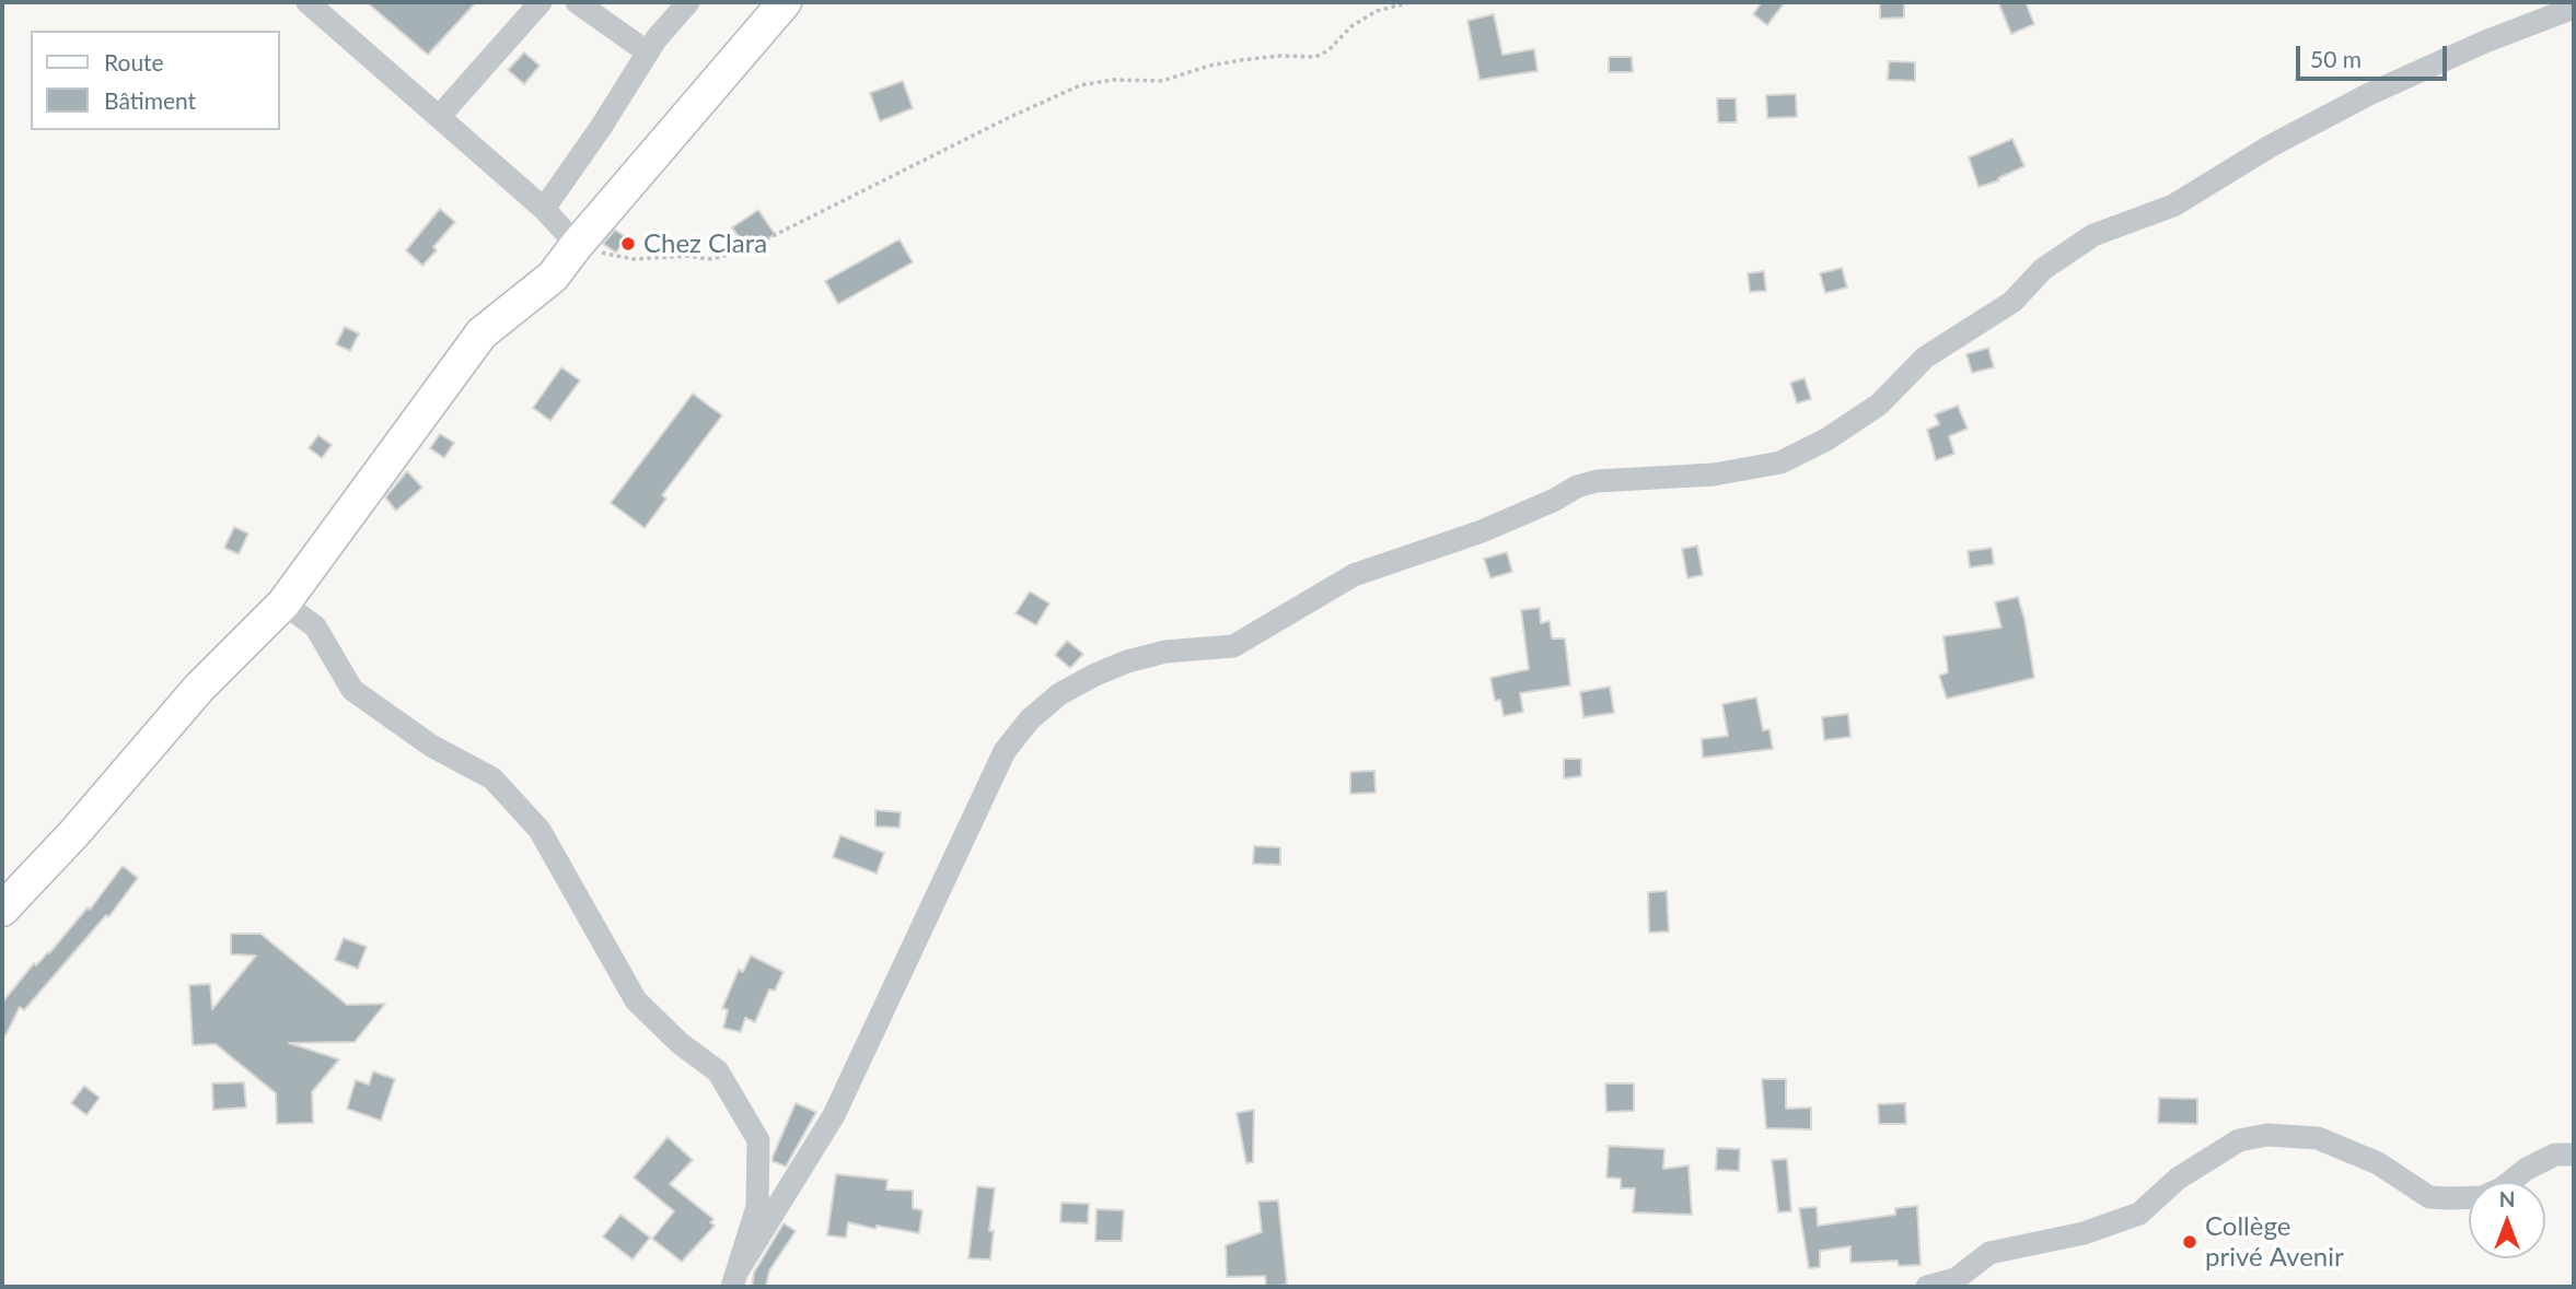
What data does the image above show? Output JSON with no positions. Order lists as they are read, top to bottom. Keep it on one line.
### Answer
{"places":["Chez Clara","Collège privé Avenir"],"legend":["Route","Bâtiment"],"scale_bar":"50 m","north":"top"}
